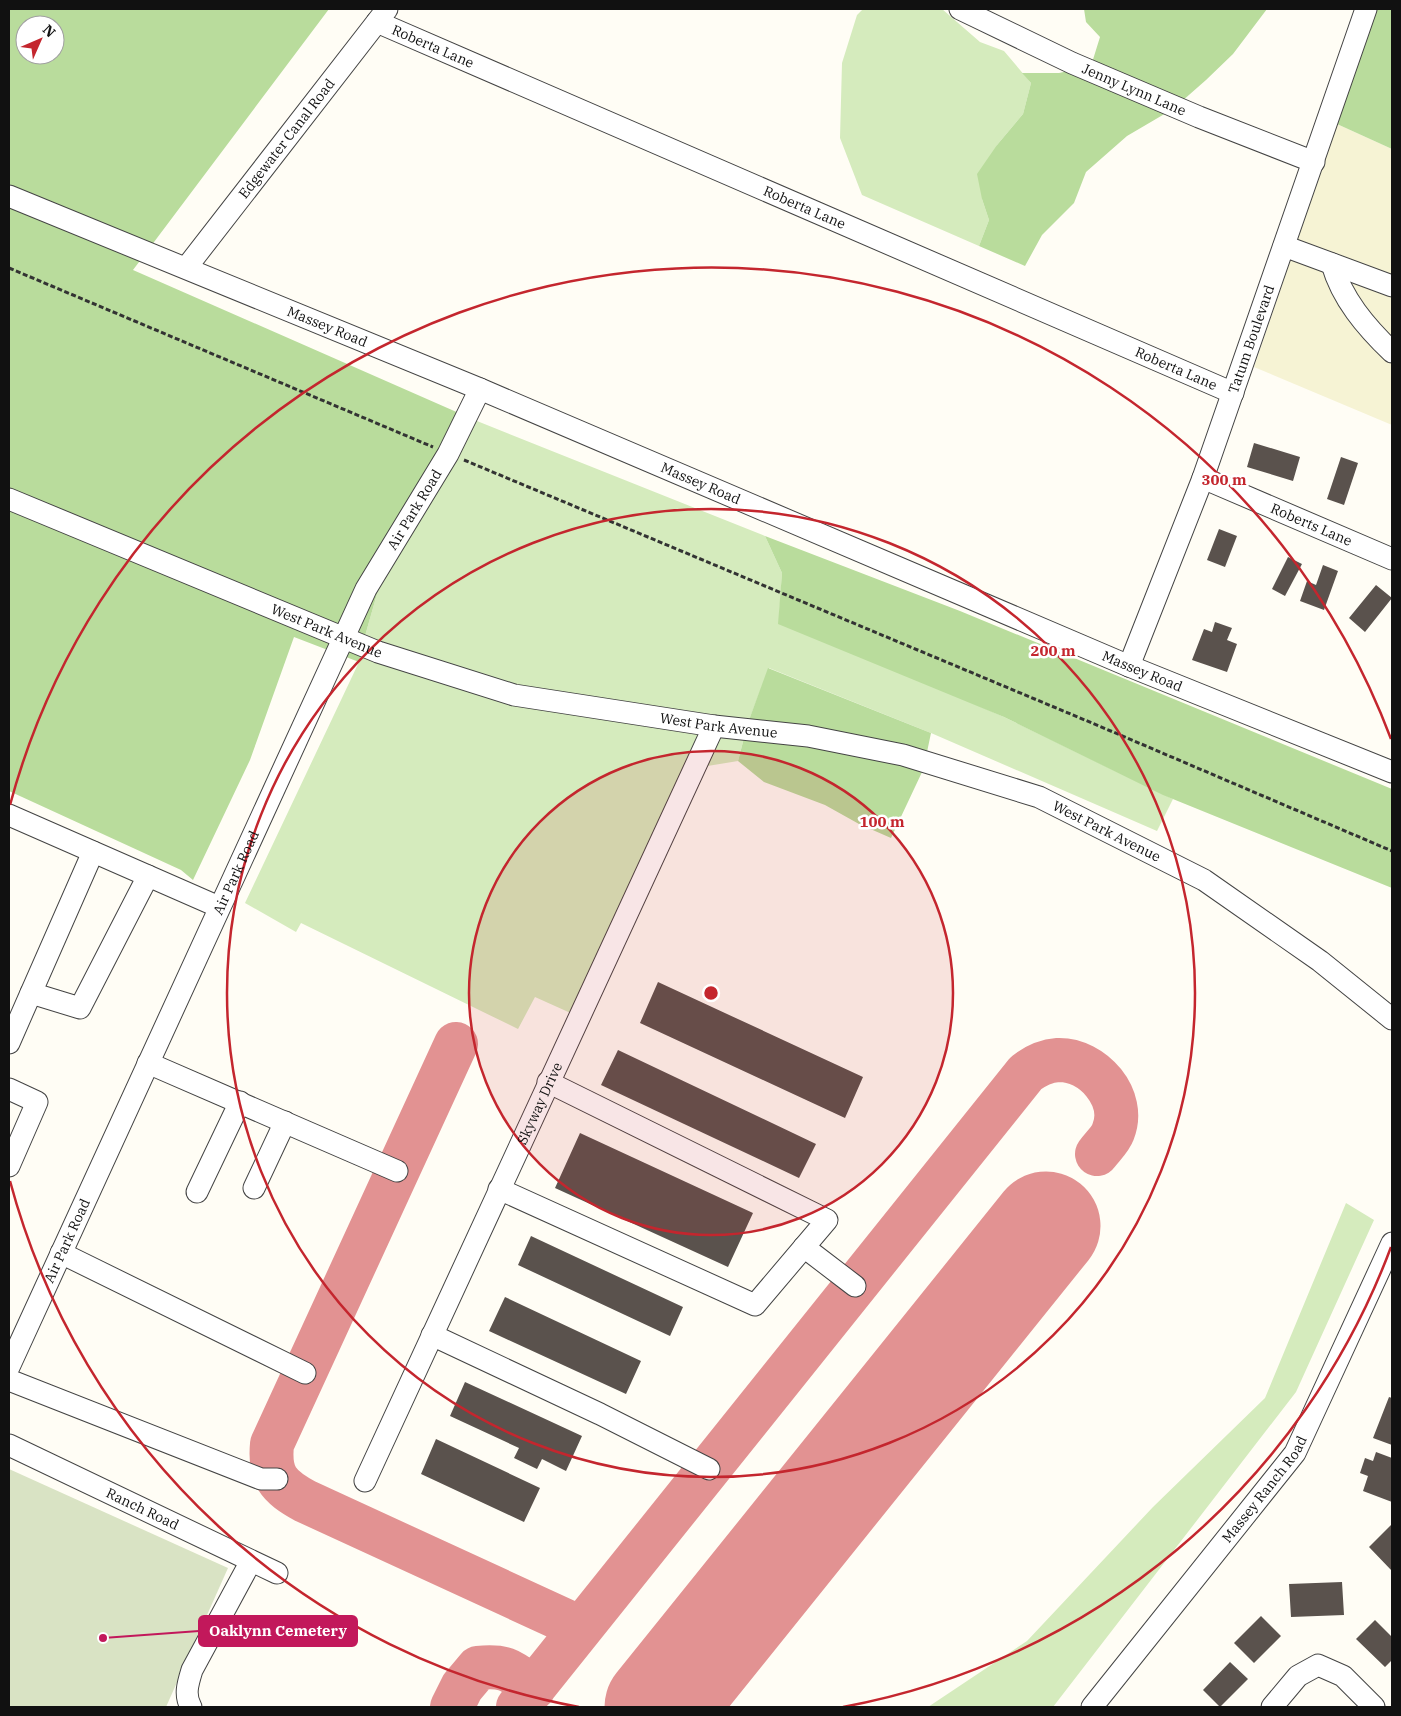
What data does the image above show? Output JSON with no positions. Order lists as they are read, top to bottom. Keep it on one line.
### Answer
{"streets":{"street":["Roberta Lane","Jenny Lynn Lane","Edgewater Canal Road","Massey Road","Tatum Boulevard","Air Park Road","Roberts Lane","West Park Avenue","Skyway Drive","Massey Ranch Road","Ranch Road"]},"crossings":[["Roberta Lane","Edgewater Canal Road"],["Roberta Lane","Tatum Boulevard"],["Jenny Lynn Lane","Tatum Boulevard"],["Edgewater Canal Road","Massey Road"],["Massey Road","Tatum Boulevard"],["Massey Road","Air Park Road"],["Tatum Boulevard","Roberts Lane"],["Air Park Road","West Park Avenue"],["West Park Avenue","Skyway Drive"]],"places":["Oaklynn Cemetery"],"north":"top right","rings":["300 m","200 m","100 m"]}
